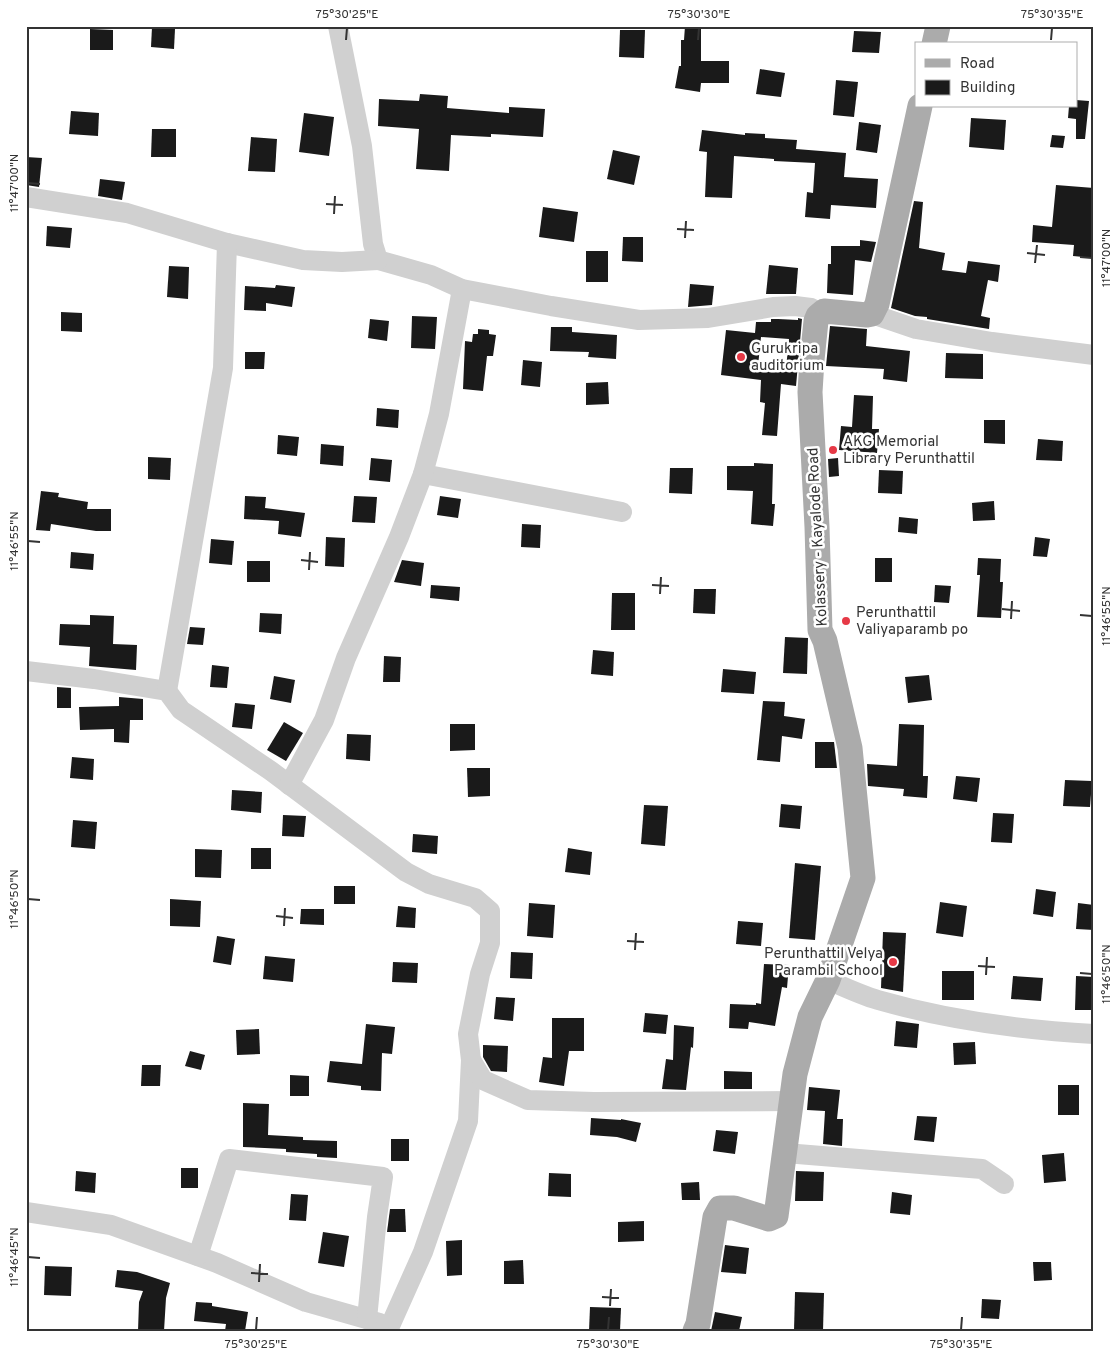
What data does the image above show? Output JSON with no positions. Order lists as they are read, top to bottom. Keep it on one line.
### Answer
{"streets":{"main road":["Kolassery - Kayalode Road"]},"places":["Gurukripa auditorium","AKG Memorial Library Perunthattil","Perunthattil Valiyaparamb po","Perunthattil Velya Parambil School"],"legend":["Road","Building"],"coordinates":["75°30'25\"E","75°30'30\"E","75°30'35\"E","11°47'00\"N","11°46'55\"N","11°46'50\"N","11°46'45\"N"]}
